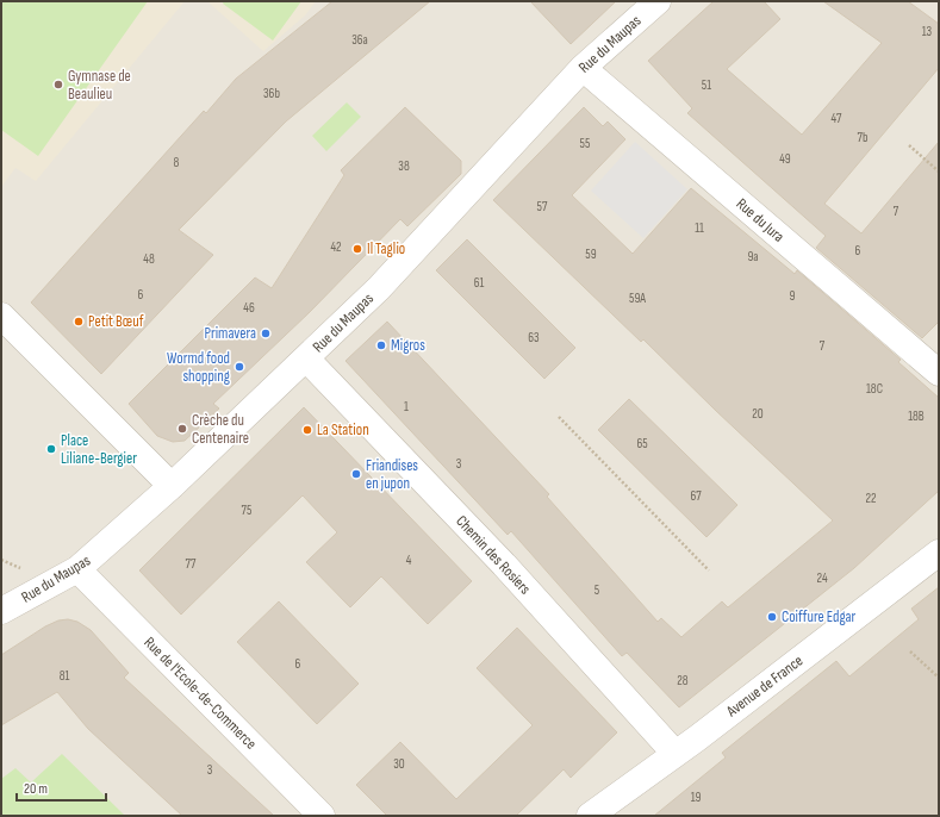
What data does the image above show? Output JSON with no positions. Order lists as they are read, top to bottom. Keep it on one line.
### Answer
{"streets":{"street":["Rue du Maupas","Rue du Jura","Chemin des Rosiers","Avenue de France","Rue de l'Ecole-de-Commerce"]},"crossings":[["Rue du Maupas","Rue du Jura"],["Rue du Maupas","Chemin des Rosiers"],["Rue du Maupas","Rue de l'Ecole-de-Commerce"],["Chemin des Rosiers","Avenue de France"]],"places":["Gymnase de Beaulieu","Il Taglio","Petit Bœuf","Primavera","Migros","Wormd food shopping","Crèche du Centenaire","La Station","Place Liliane-Bergier","Friandises en jupon","Coiffure Edgar"],"house_numbers":["13","36a","51","36b","47","7b","55","49","8","38","57","7","11","42","6","59","9a","48","61","6","9","59A","46","63","7","18C","1","20","18B","65","3","67","22","75","4","77","24","5","6","81","28","30","3","19"],"scale_bar":"20 m"}
